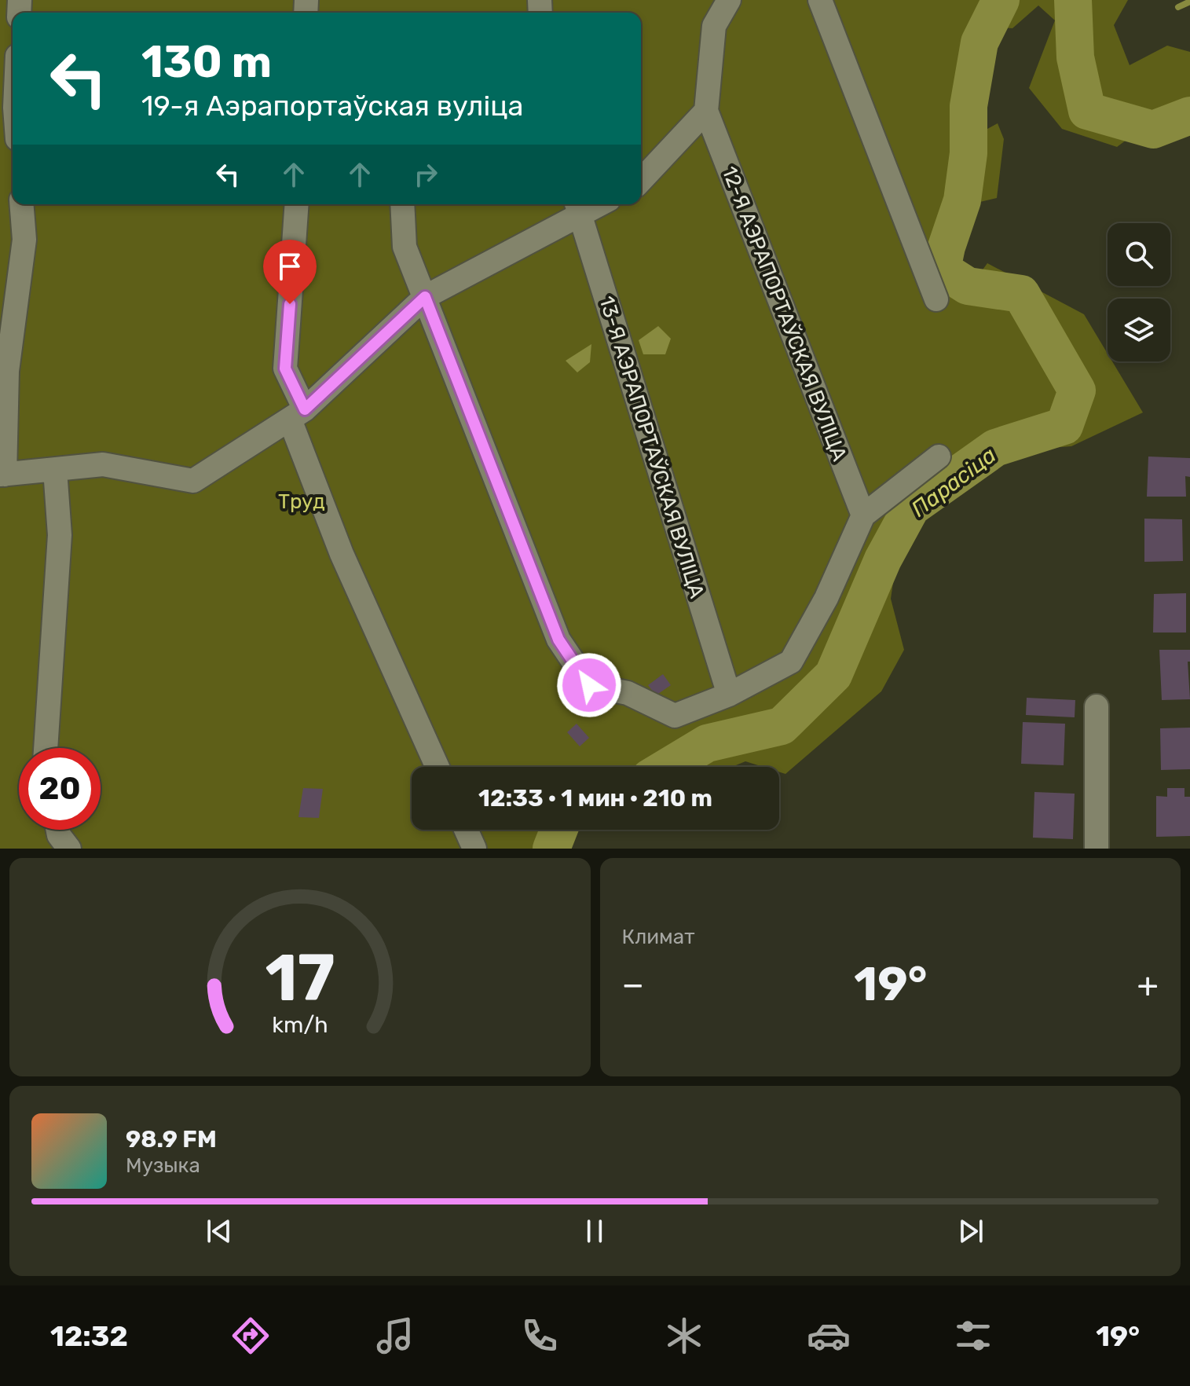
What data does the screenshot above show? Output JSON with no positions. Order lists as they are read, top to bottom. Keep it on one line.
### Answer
{"streets":{"street":["12-Я АЭРАПОРТАЎСКАЯ ВУЛІЦА","13-Я АЭРАПОРТАЎСКАЯ ВУЛІЦА"]},"water":["Парасіца"],"parks":["Труд"],"page":{"turn":["130 m","19-я Аэрапортаўская вуліца"],"limit":"20","trip":"12:33 · 1 мин · 210 m","tile":"Климат","heat":["−","19°","+"],"song":["98.9 FM","Музыка"],"tabs":["12:32","19°"],"gauge":["17","km/h"]}}
